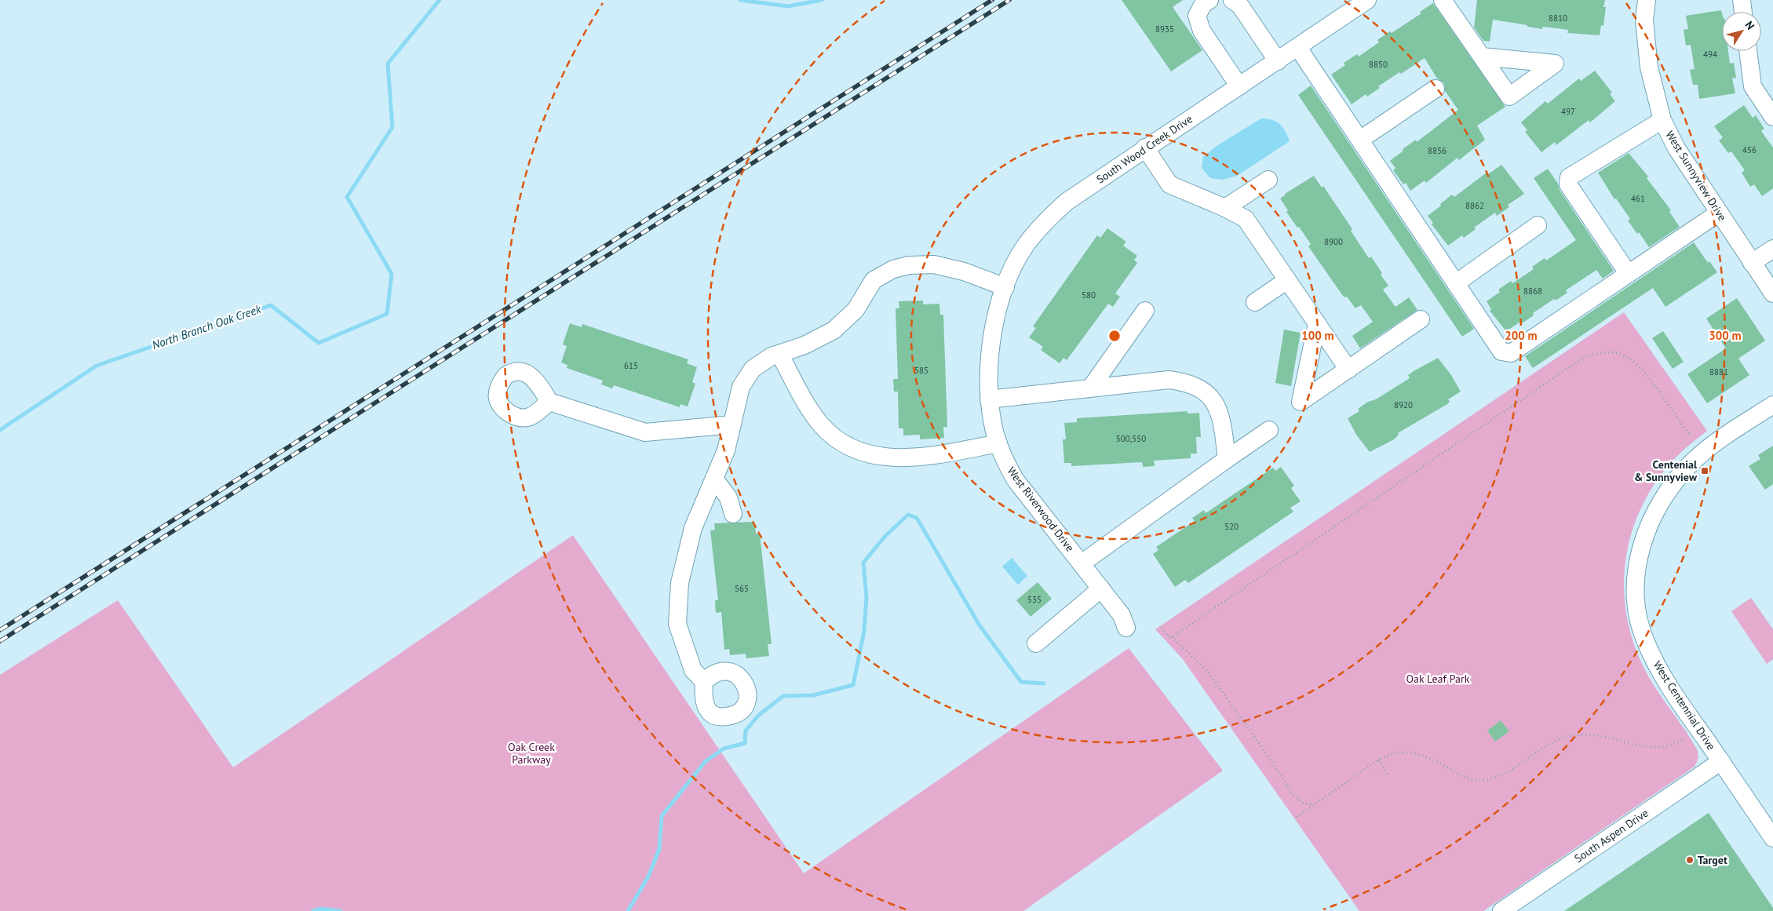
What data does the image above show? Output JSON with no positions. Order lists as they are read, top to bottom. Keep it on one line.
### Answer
{"streets":{"street":["South Wood Creek Drive","West Sunnyview Drive","West Riverwood Drive","West Centennial Drive","South Aspen Drive"]},"crossings":[["South Wood Creek Drive","West Riverwood Drive"],["West Centennial Drive","South Aspen Drive"]],"water":["North Branch Oak Creek"],"parks":["Oak Leaf Park","Oak Creek Parkway"],"places":{"transit":["Centenial & Sunnyview"],"other":["Target"]},"house_numbers":["8810","8935","494","8850","497","456","8856","461","8862","8900","8868","580","615","585","8881","8920","500,550","520","565","535"],"north":"top right","rings":["100 m","200 m","300 m"]}
